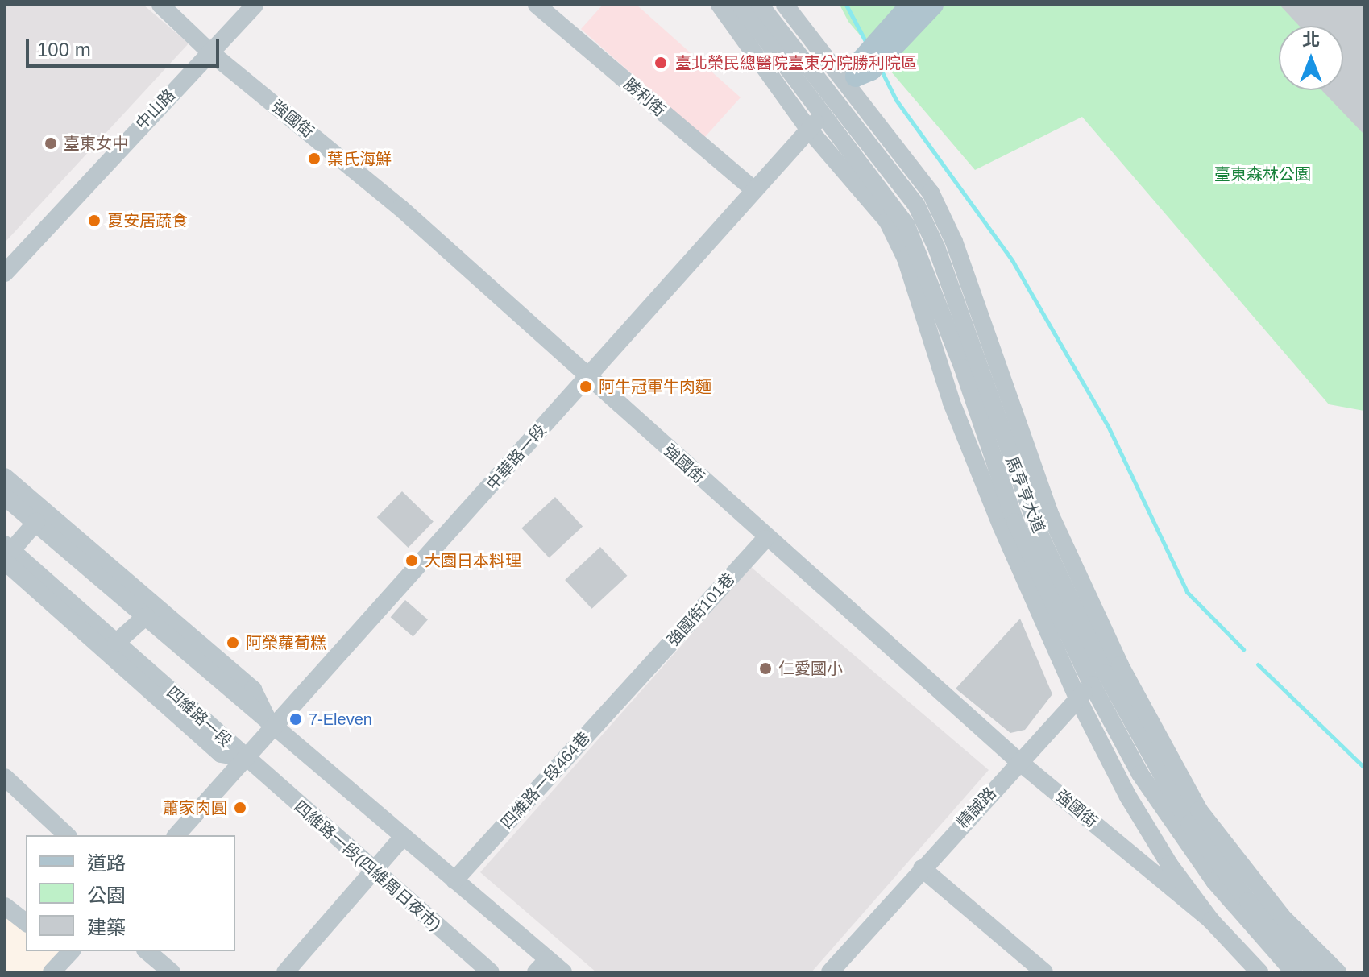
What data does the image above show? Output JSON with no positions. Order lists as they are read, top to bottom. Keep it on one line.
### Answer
{"streets":{"street":["勝利街","中山路","強國街","中華路一段","馬亨亨大道","強國街101巷","四維路一段","四維路一段464巷","精誠路","四維路一段(四維周日夜市)"]},"crossings":[["勝利街","中華路一段"],["中山路","強國街"],["強國街","中華路一段"],["強國街","馬亨亨大道"],["強國街","強國街101巷"],["強國街","精誠路"],["中華路一段","馬亨亨大道"],["中華路一段","四維路一段"],["中華路一段","四維路一段(四維周日夜市)"],["馬亨亨大道","精誠路"],["強國街101巷","四維路一段464巷"],["四維路一段","四維路一段(四維周日夜市)"]],"parks":["臺東森林公園"],"places":["臺北榮民總醫院臺東分院勝利院區","臺東女中","葉氏海鮮","夏安居蔬食","阿牛冠軍牛肉麵","大園日本料理","阿榮蘿蔔糕","仁愛國小","7-Eleven","蕭家肉圓"],"legend":["道路","公園","建築"],"scale_bar":"100 m","north":"top"}
